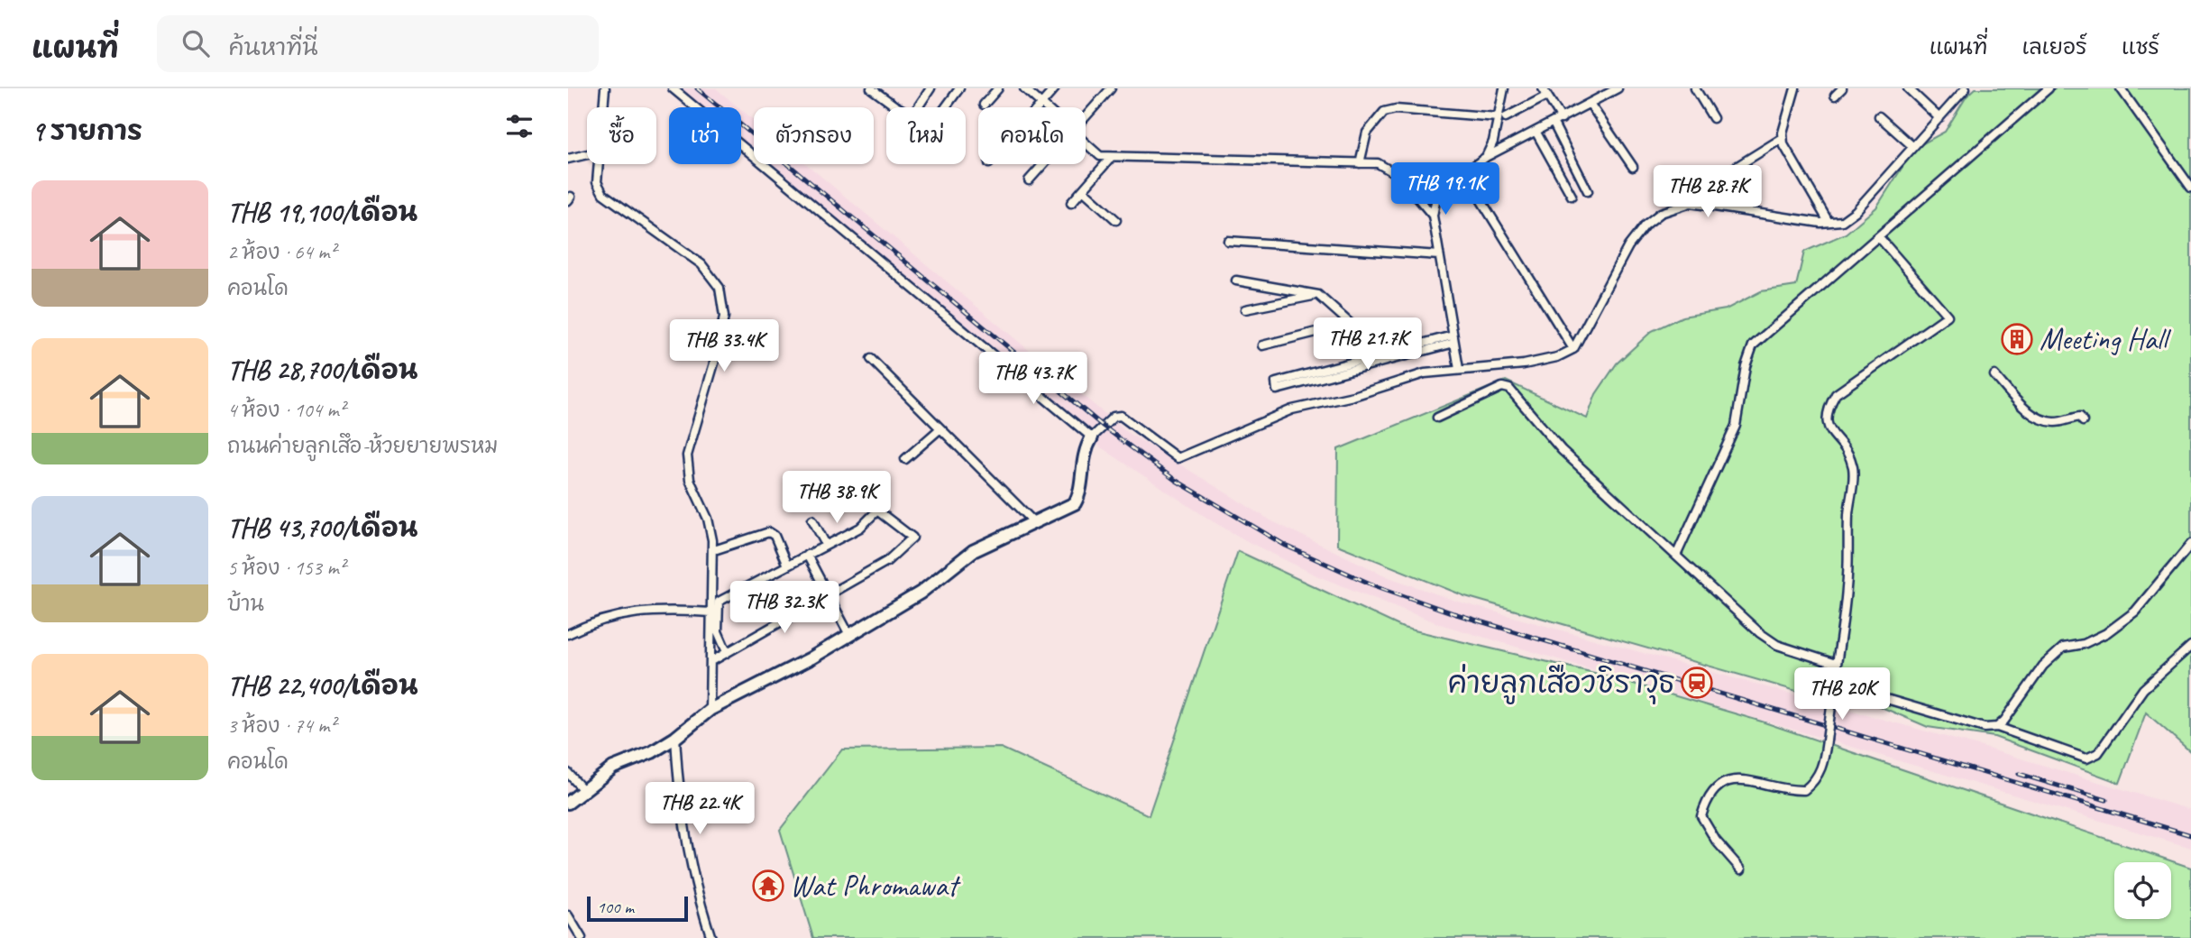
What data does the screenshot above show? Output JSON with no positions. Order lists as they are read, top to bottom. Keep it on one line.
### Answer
{"places":{"building":["Meeting Hall"],"station":["ค่ายลูกเสือวชิราวุธ"],"temple":["Wat Phromawat"]},"scale_bar":"100 m","page":{"header":"แผนที่","search":"ค้นหาที่นี่","nav":["แผนที่","เลเยอร์","แชร์"],"heading":"9 รายการ","chip":["ซื้อ","เช่า","ตัวกรอง","ใหม่","คอนโด"],"price":["THB 19.1K","THB 28.7K","THB 21.7K","THB 33.4K","THB 43.7K","THB 38.9K","THB 32.3K","THB 20K","THB 22.4K"],"list":[{"name":"THB 19,100/เดือน","note":"2 ห้อง · 64 m² · คอนโด"},{"name":"THB 28,700/เดือน","note":"4 ห้อง · 104 m² · ถนนค่ายลูกเสึอ-ห้วยยายพรหม"},{"name":"THB 43,700/เดือน","note":"5 ห้อง · 153 m² · บ้าน"},{"name":"THB 22,400/เดือน","note":"3 ห้อง · 74 m² · คอนโด"}],"scale":"100 m"}}
